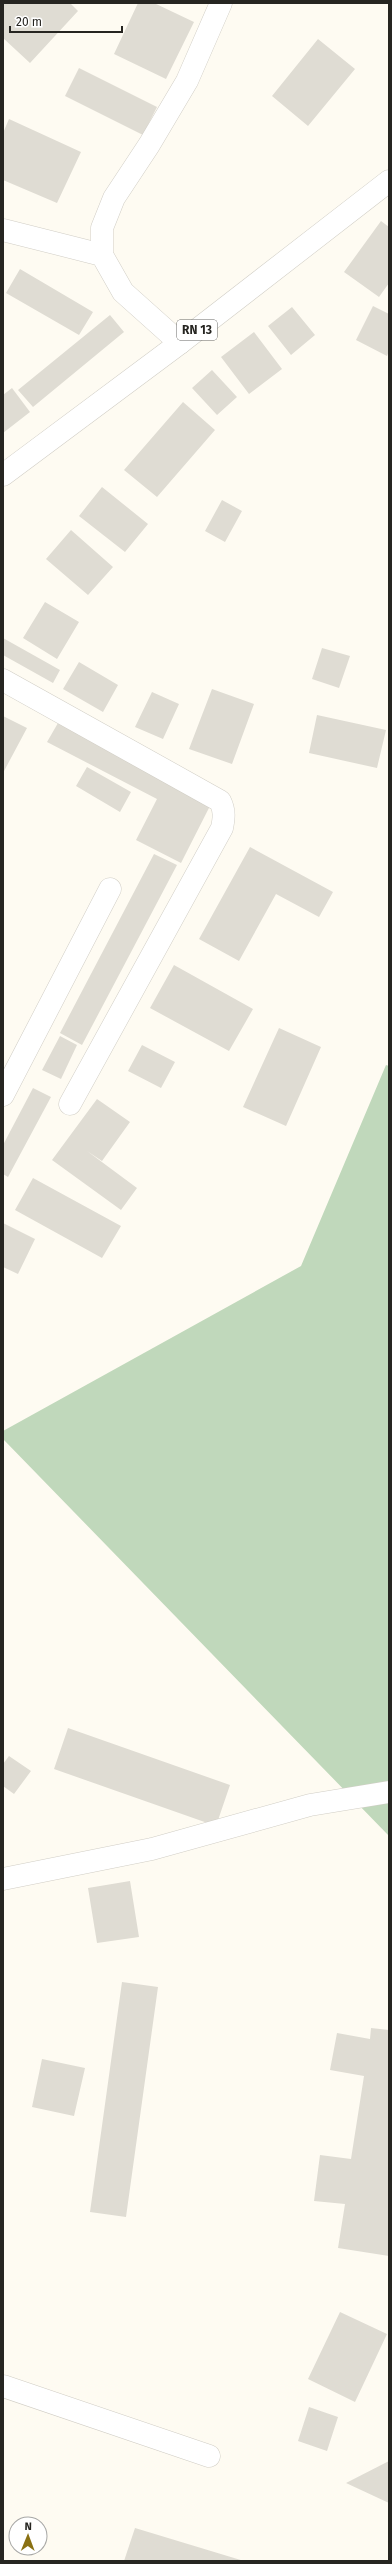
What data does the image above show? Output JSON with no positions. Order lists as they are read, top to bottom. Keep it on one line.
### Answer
{"streets":{"street":["RN 13"]},"scale_bar":"20 m","north":"top"}
